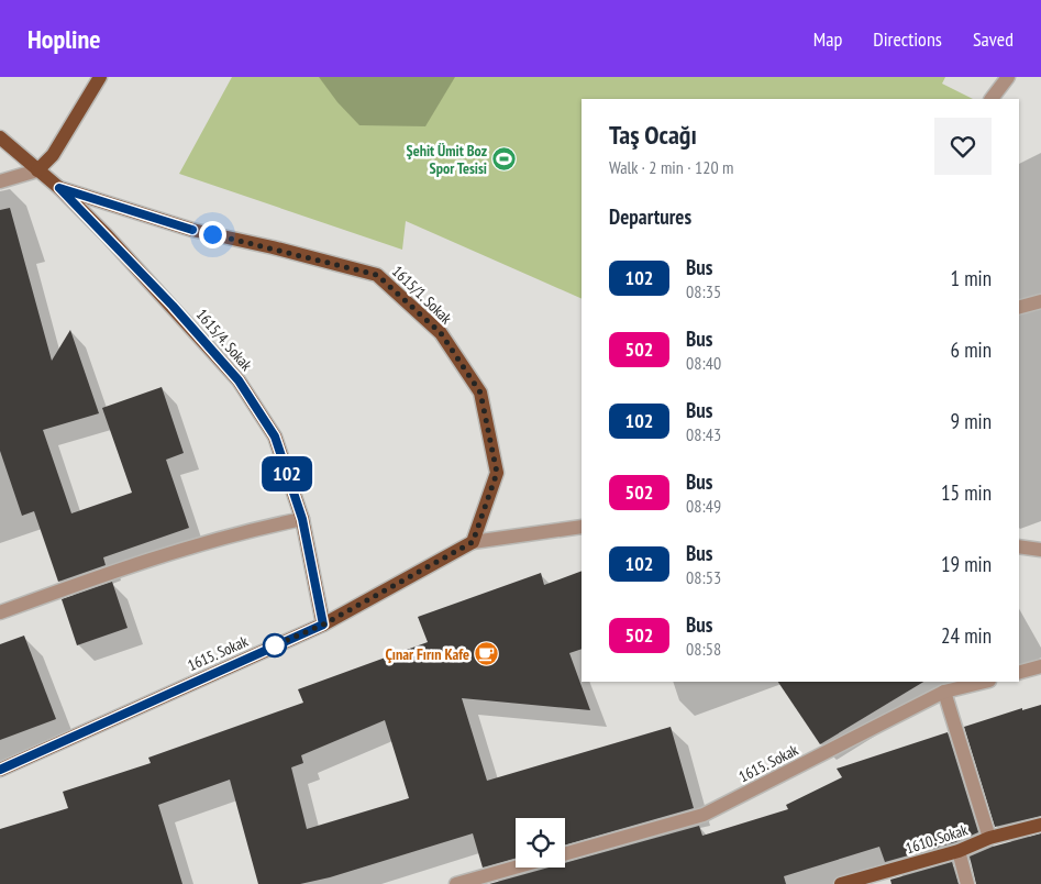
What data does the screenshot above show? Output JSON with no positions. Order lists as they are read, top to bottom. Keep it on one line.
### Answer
{"streets":{"main road":["1615/1. Sokak","1615/4. Sokak","1615. Sokak","1610. Sokak"]},"crossings":[["1615/1. Sokak","1615/4. Sokak"],["1615/1. Sokak","1615. Sokak"],["1615/4. Sokak","1615. Sokak"]],"places":{"sports":["Şehit Ümit Boz Spor Tesisi"],"cafe":["Çınar Fırın Kafe"]},"lines":["bus line 102"],"page":{"header":"Hopline","nav":["Map","Directions","Saved"],"on_map":"102","heading":[["Taş Ocağı","Walk · 2 min · 120 m"],"Departures"],"list":[{"mark":"102","name":"Bus","note":"08:35","value":"1 min"},{"mark":"502","name":"Bus","note":"08:40","value":"6 min"},{"mark":"102","name":"Bus","note":"08:43","value":"9 min"},{"mark":"502","name":"Bus","note":"08:49","value":"15 min"},{"mark":"102","name":"Bus","note":"08:53","value":"19 min"},{"mark":"502","name":"Bus","note":"08:58","value":"24 min"}]}}
